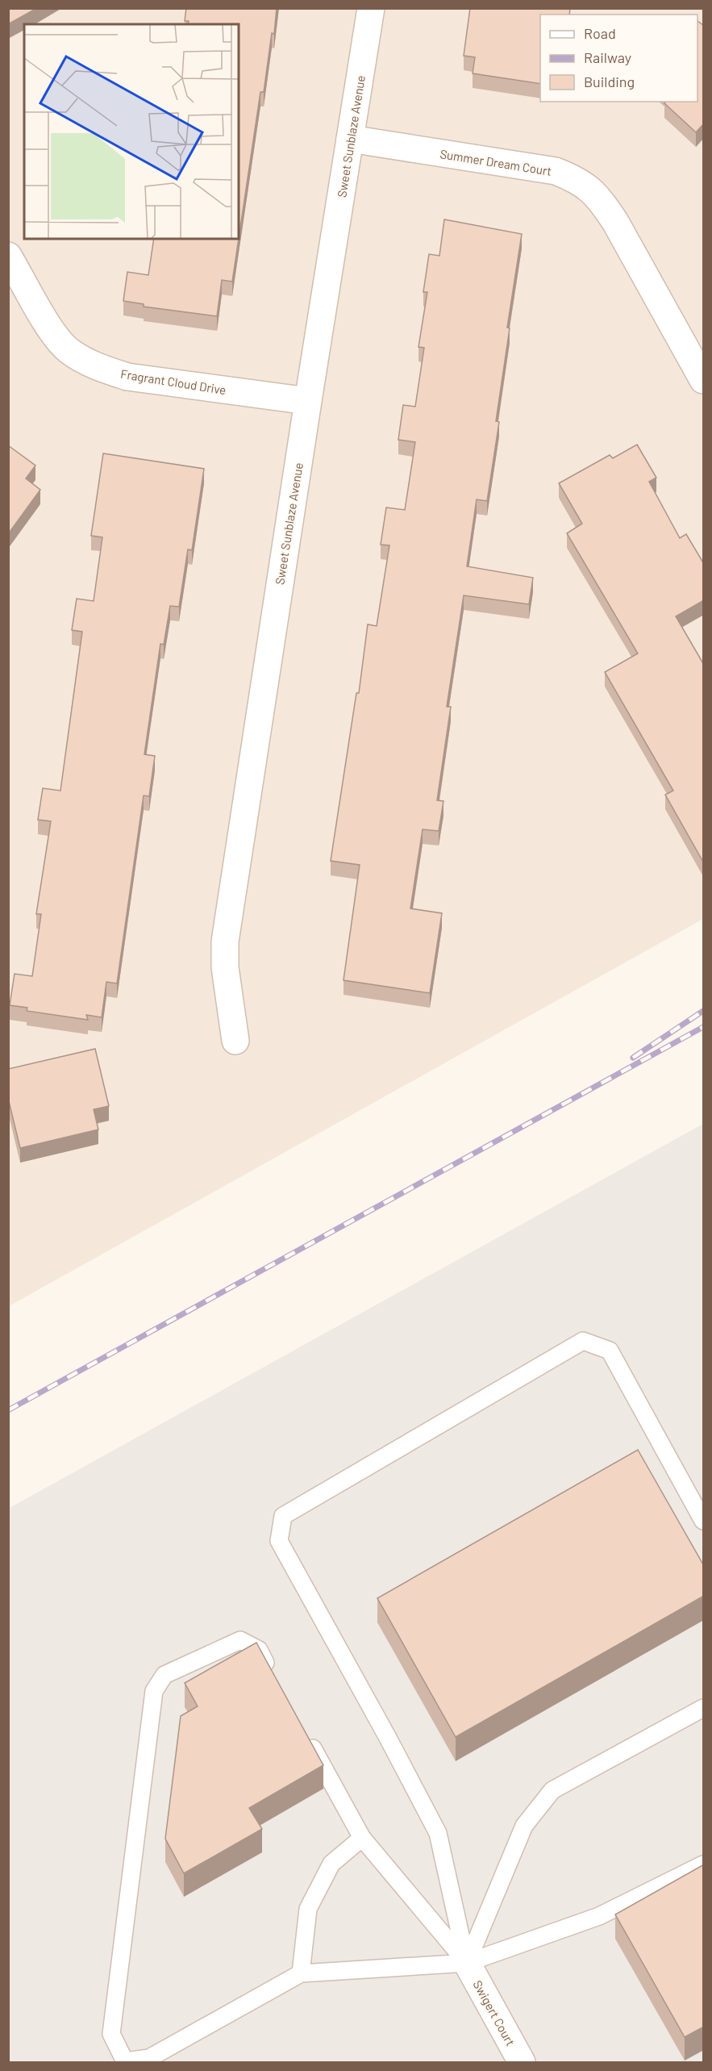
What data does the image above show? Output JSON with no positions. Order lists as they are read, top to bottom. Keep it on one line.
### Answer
{"streets":{"street":["Sweet Sunblaze Avenue","Summer Dream Court","Fragrant Cloud Drive","Swigert Court"]},"crossings":[["Sweet Sunblaze Avenue","Summer Dream Court"],["Sweet Sunblaze Avenue","Fragrant Cloud Drive"]],"legend":["Road","Railway","Building"]}
